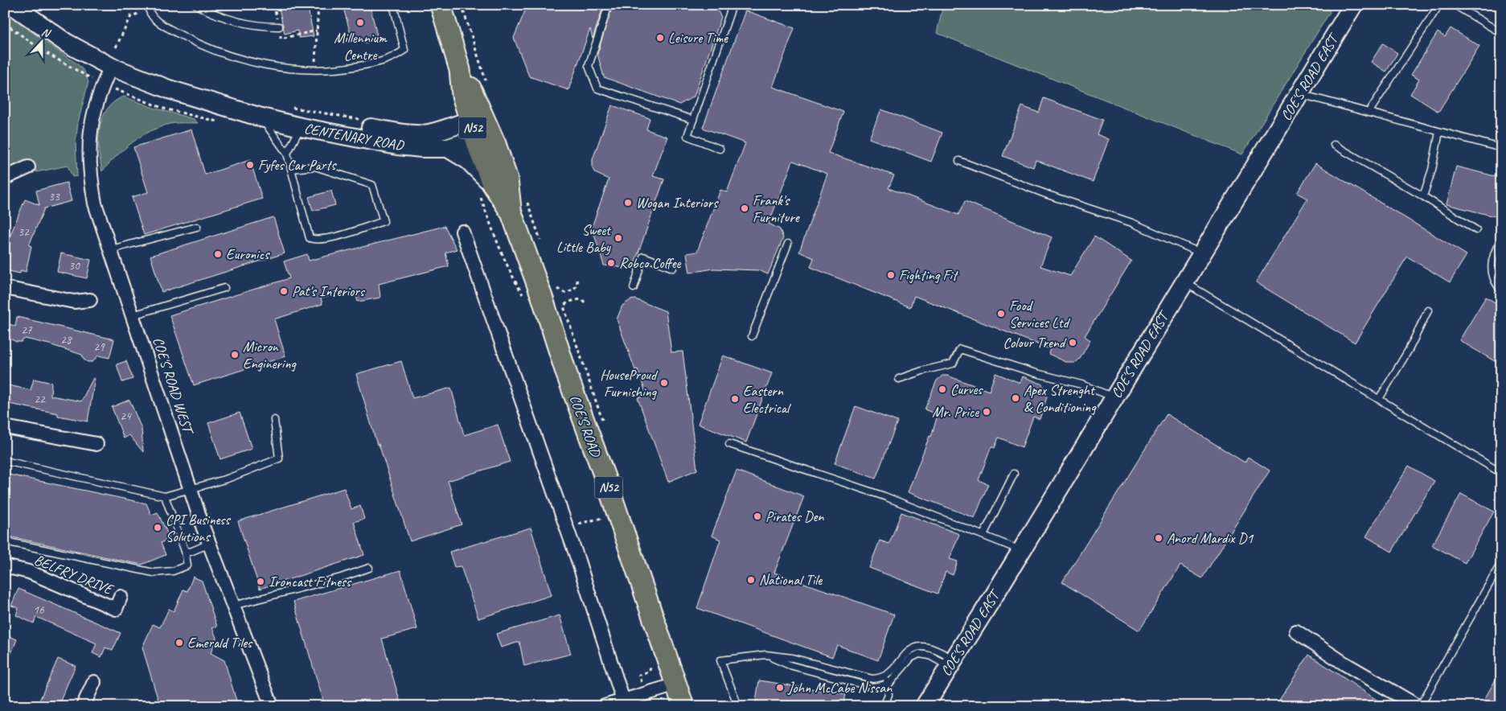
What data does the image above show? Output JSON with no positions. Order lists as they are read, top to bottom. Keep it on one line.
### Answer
{"streets":{"main road":["N52","COE'S ROAD"],"street":["COE'S ROAD EAST","CENTENARY ROAD","COE'S ROAD WEST","BELFRY DRIVE"]},"crossings":[["CENTENARY ROAD","COE'S ROAD WEST"],["CENTENARY ROAD","COE'S ROAD"]],"places":["Millennium Centre","Leisure Time","Fyfes Car Parts","Wogan Interiors","Frank's Furniture","Sweet Little Baby","Euronics","Robco Coffee","Fighting Fit","Pat's Interiors","Food Services Ltd","Colour Trend","Micron Enginering","HouseProud Furnishing","Curves","Apex Strenght & Conditioning","Eastern Electrical","Mr. Price","Pirates Den","CPI Business Solutions","Anord Mardix D1","National Tile","Ironcast Fitness","Emerald Tiles","John McCabe Nissan"],"house_numbers":["33","32","30","27","28","29","22","24","16"],"north":"top"}
